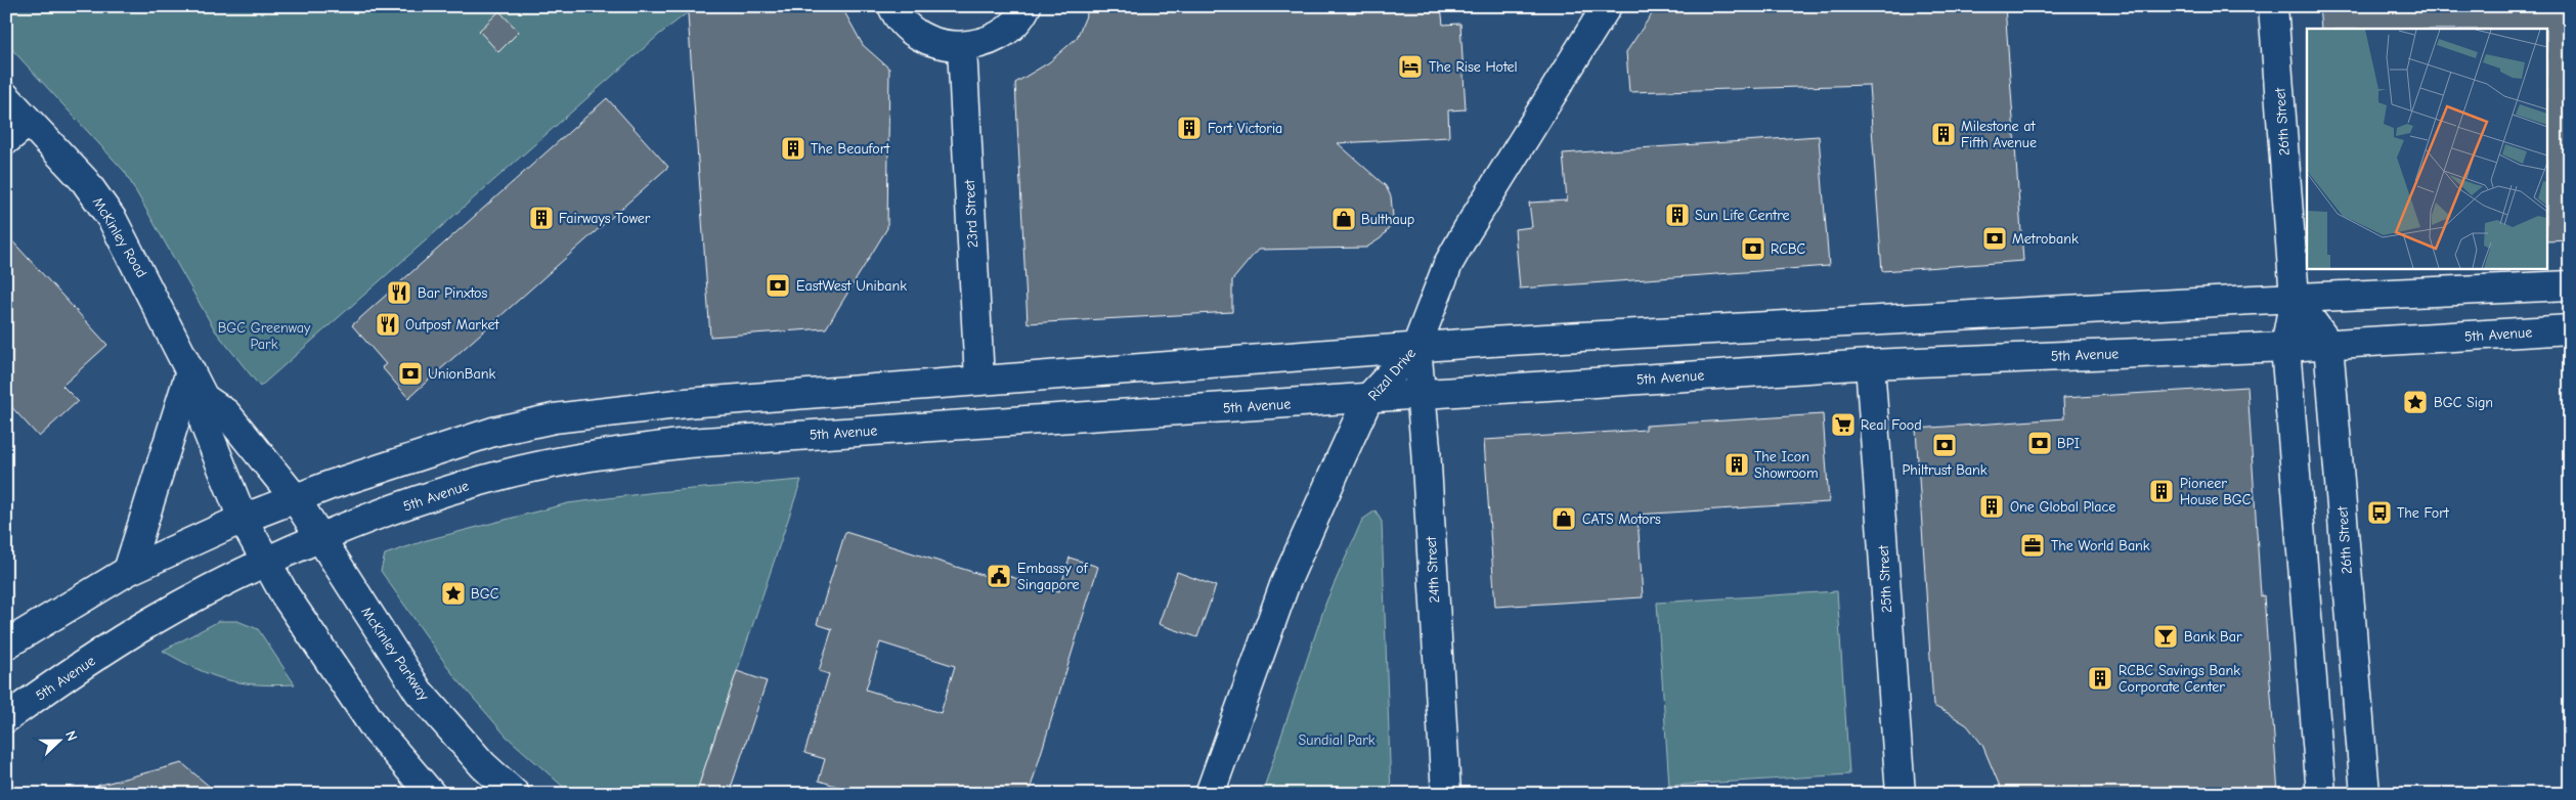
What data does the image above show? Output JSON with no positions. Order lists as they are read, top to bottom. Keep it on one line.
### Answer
{"streets":{"main road":["26th Street","23rd Street","McKinley Road","5th Avenue","Rizal Drive","24th Street","25th Street","McKinley Parkway"]},"crossings":[["26th Street","5th Avenue"],["McKinley Road","5th Avenue"],["5th Avenue","Rizal Drive"],["5th Avenue","24th Street"],["5th Avenue","25th Street"],["5th Avenue","McKinley Parkway"],["Rizal Drive","24th Street"]],"parks":["BGC Greenway Park","Sundial Park"],"places":{"hotel":["The Rise Hotel"],"building":["Fort Victoria","Milestone at Fifth Avenue","The Beaufort","Sun Life Centre","Fairways Tower","The Icon Showroom","Pioneer House BGC","One Global Place","RCBC Savings Bank Corporate Center"],"shop":["Bulthaup","CATS Motors"],"bank":["Metrobank","RCBC","EastWest Unibank","UnionBank","BPI","Philtrust Bank"],"restaurant":["Bar Pinxtos","Outpost Market"],"place":["BGC Sign","BGC"],"supermarket":["Real Food"],"bus stop":["The Fort"],"office":["The World Bank"],"public building":["Embassy of Singapore"],"bar":["Bank Bar"]},"north":"right"}
